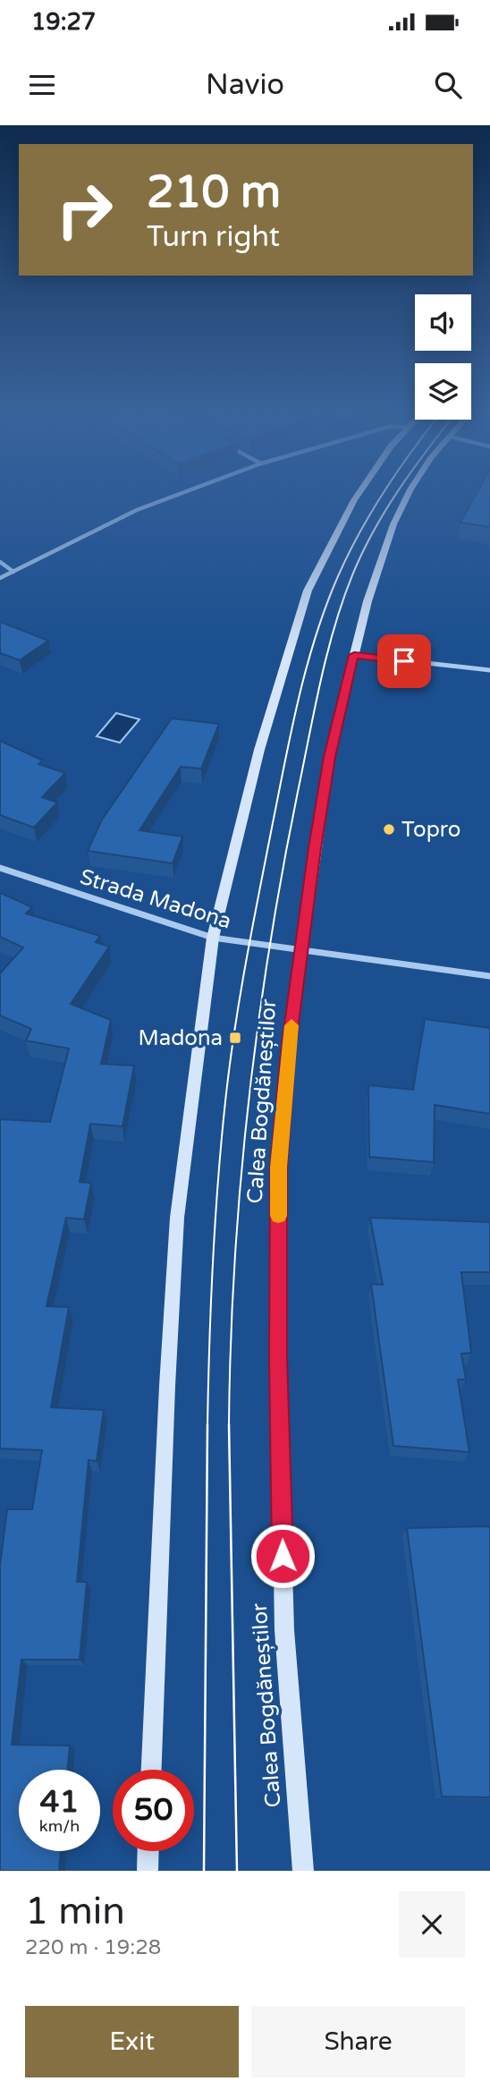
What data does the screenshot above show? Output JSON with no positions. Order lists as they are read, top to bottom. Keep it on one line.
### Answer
{"streets":{"main road":["Calea Bogdăneștilor"],"street":["Strada Madona"]},"crossings":[["Strada Madona","Calea Bogdăneștilor"]],"places":{"other":["Topro"],"transit":["Madona"]},"page":{"status":"19:27","header":"Navio","turn":["210 m","Turn right"],"speed":"41 km/h","limit":"50","heading":["1 min","220 m · 19:28"],"buttons":["Exit","Share"]}}
